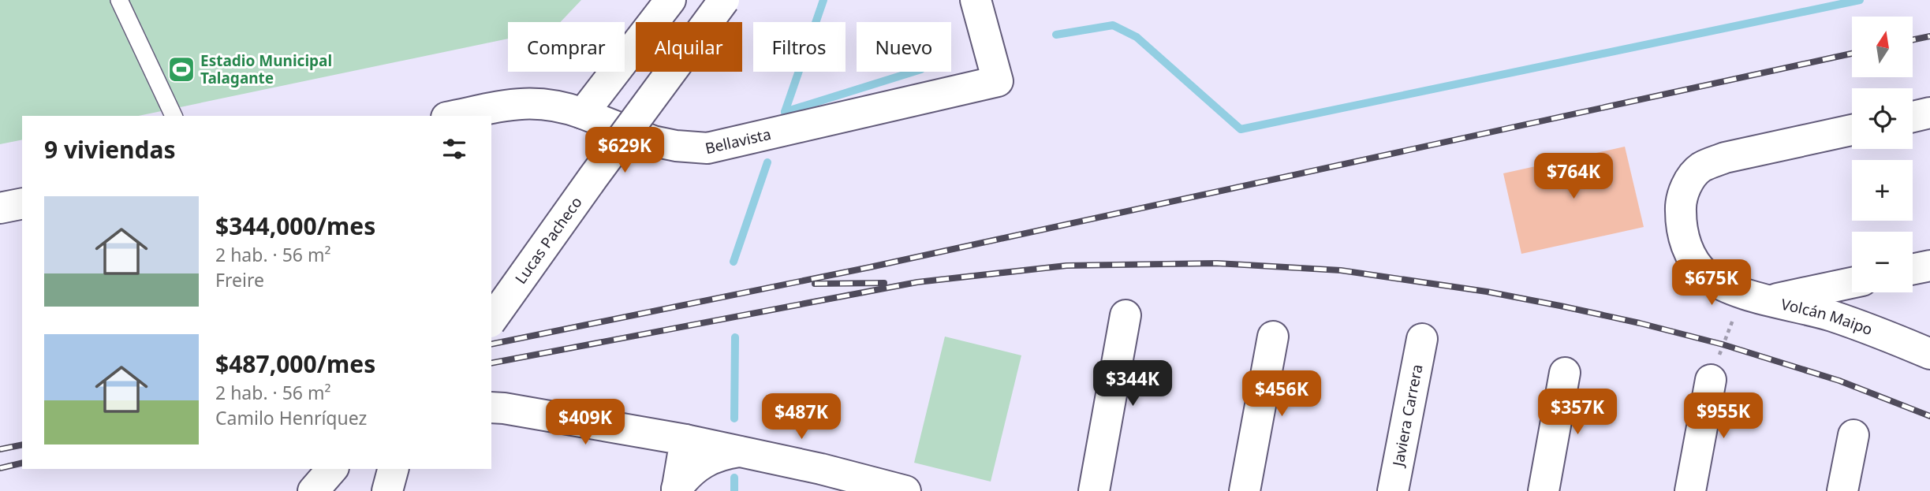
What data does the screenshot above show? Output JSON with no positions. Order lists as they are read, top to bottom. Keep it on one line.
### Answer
{"streets":{"street":["Bellavista","Lucas Pacheco","Volcán Maipo","Javiera Carrera"]},"places":{"sports":["Estadio Municipal Talagante"]},"north":"top","page":{"map_buttons":["+","−"],"chip":["Comprar","Alquilar","Filtros","Nuevo"],"heading":"9 viviendas","price":["$629K","$764K","$675K","$344K","$456K","$357K","$955K","$487K","$409K"],"list":[{"name":"$344,000/mes","note":"2 hab. · 56 m² · Freire"},{"name":"$487,000/mes","note":"2 hab. · 56 m² · Camilo Henríquez"}]}}
